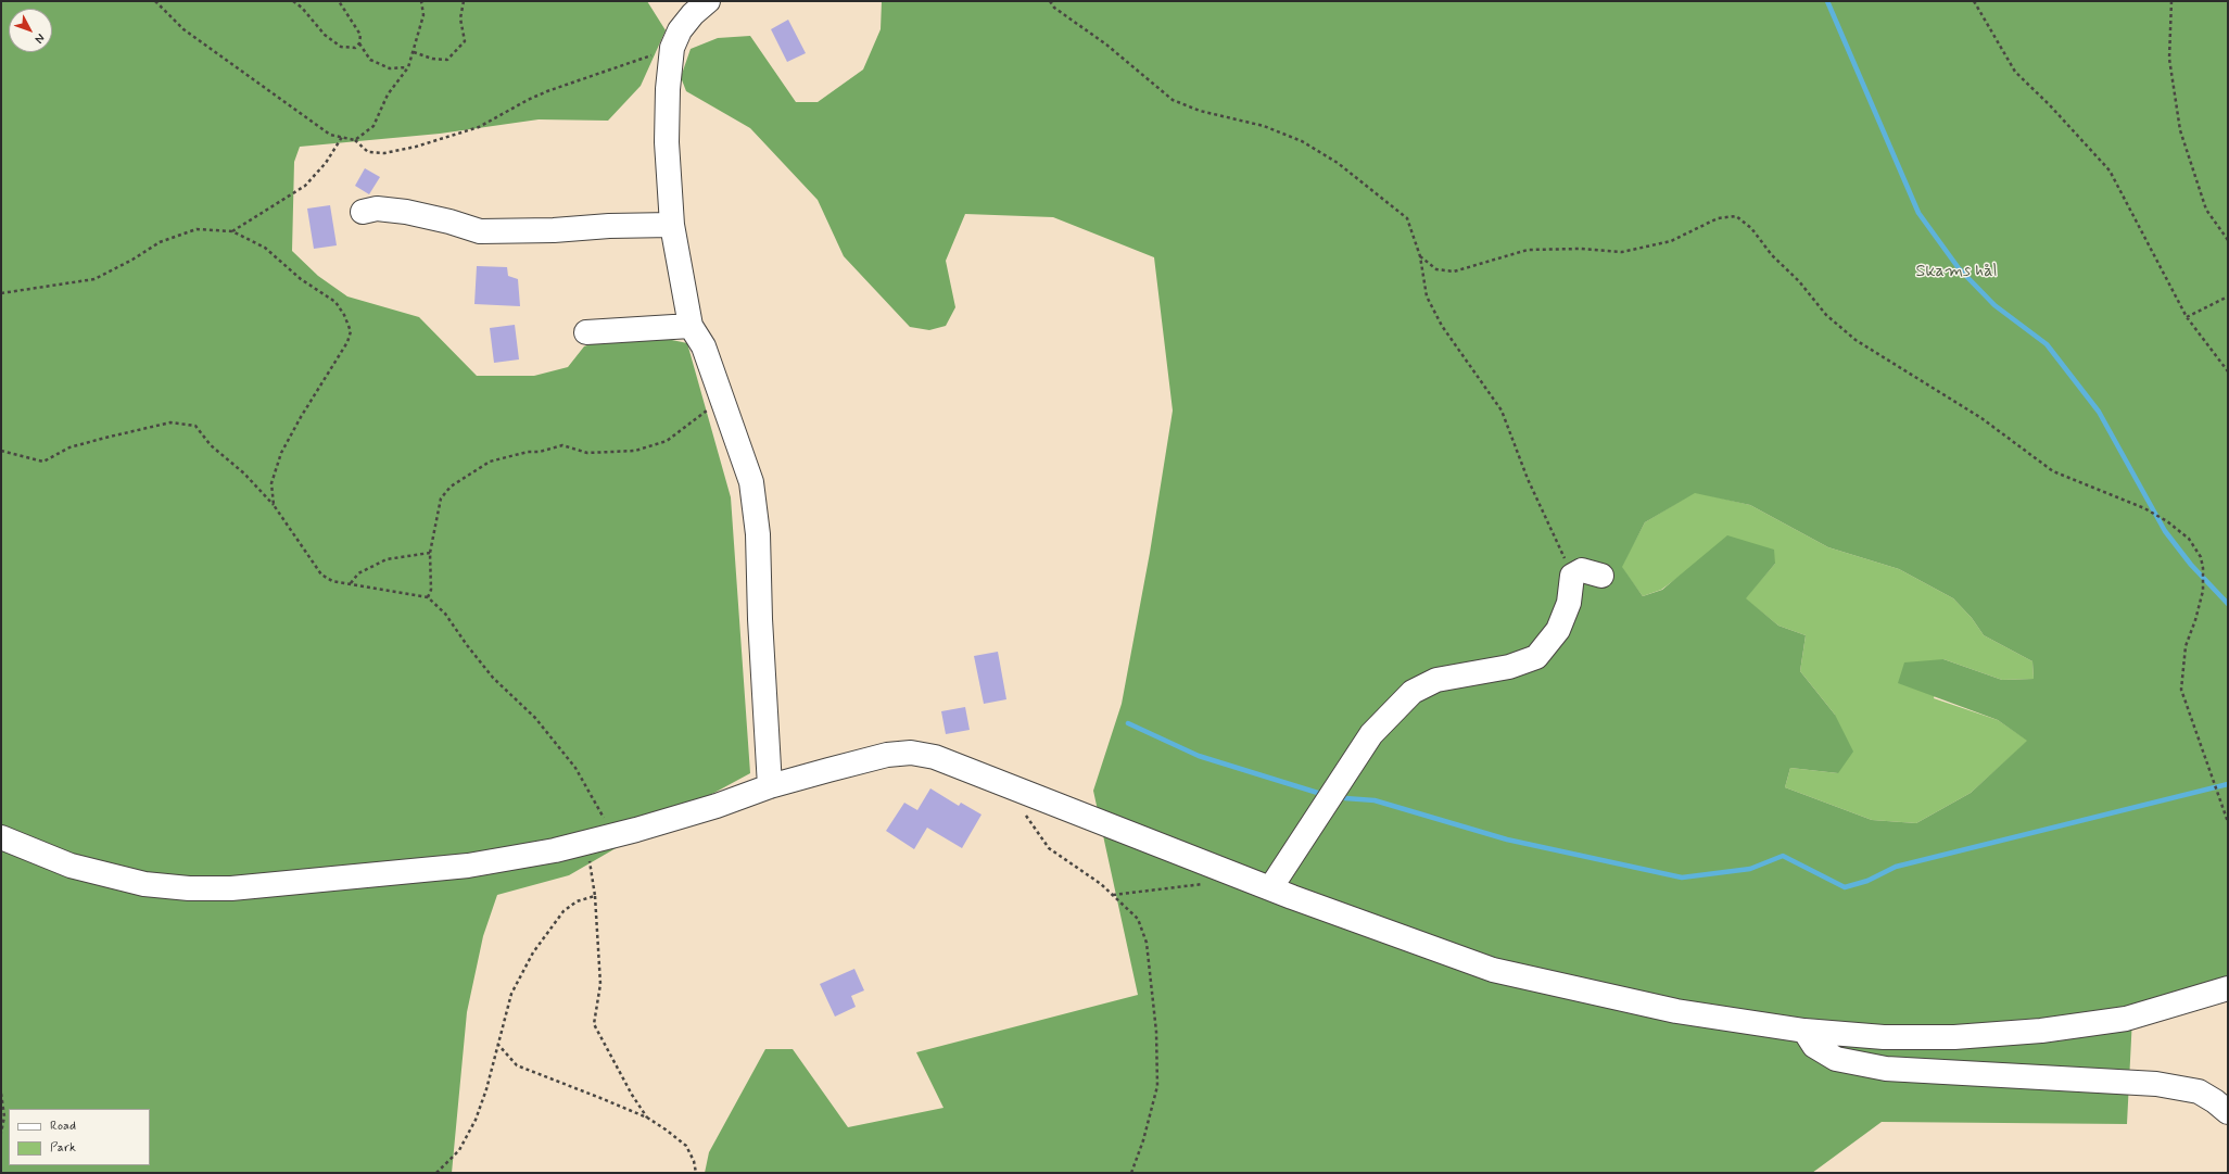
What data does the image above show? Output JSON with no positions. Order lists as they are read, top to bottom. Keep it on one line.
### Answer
{"parks":["Skams hål"],"legend":["Road","Park"],"north":"bottom right"}
